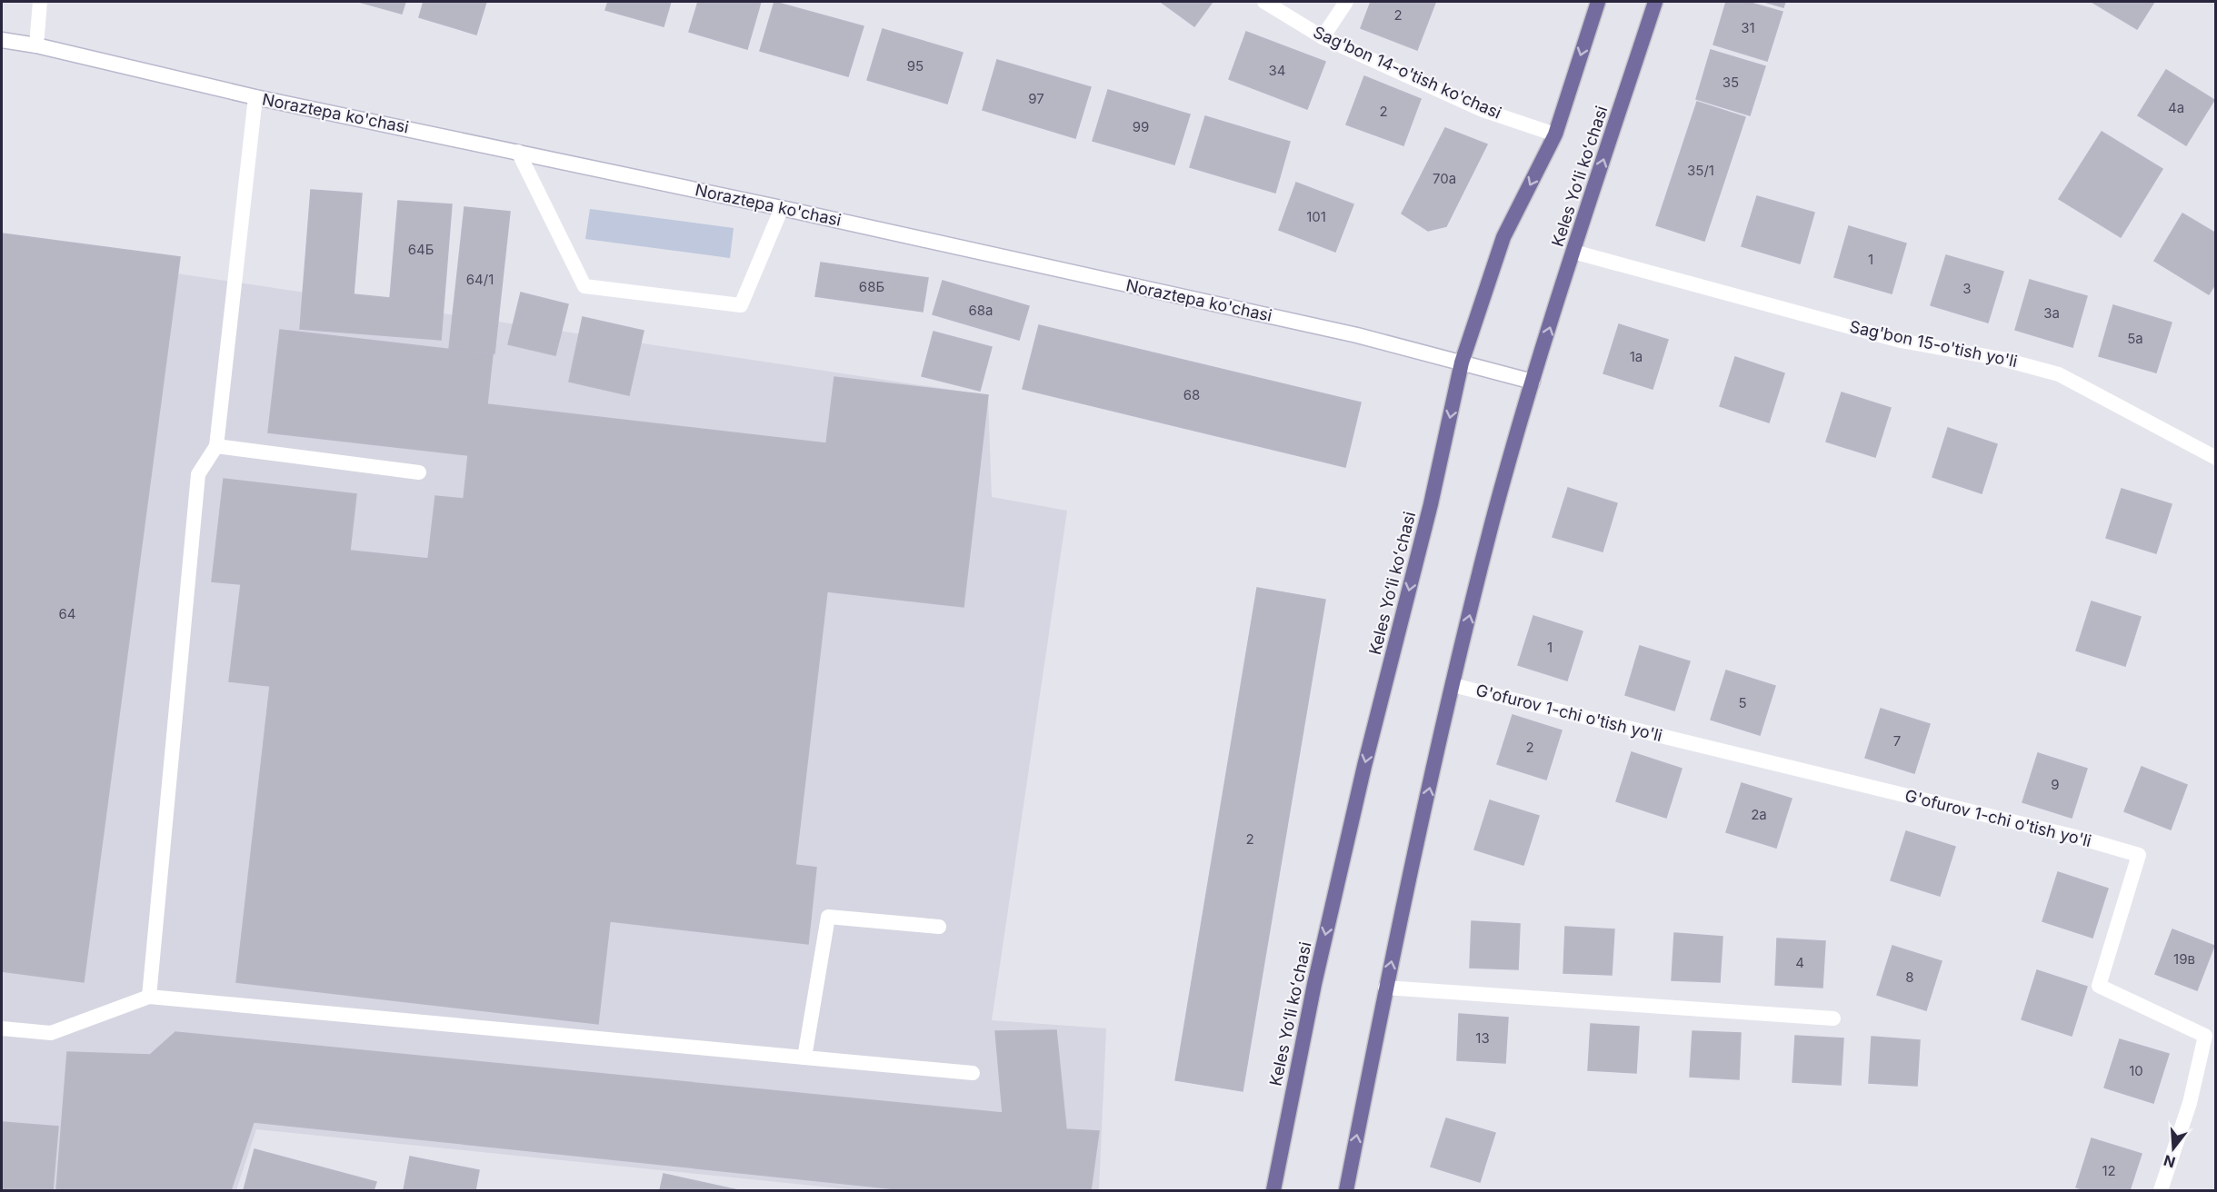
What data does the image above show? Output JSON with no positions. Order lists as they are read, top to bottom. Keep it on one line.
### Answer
{"streets":{"main road":["Keles Yoʻli koʻchasi"],"street":["Sag'bon 14-o'tish ko'chasi","Noraztepa ko'chasi","Sag'bon 15-o'tish yo'li","G'ofurov 1-chi o'tish yo'li"]},"crossings":[["Sag'bon 14-o'tish ko'chasi","Keles Yoʻli koʻchasi"],["Noraztepa ko'chasi","Keles Yoʻli koʻchasi"],["Keles Yoʻli koʻchasi","Sag'bon 15-o'tish yo'li"],["Keles Yoʻli koʻchasi","G'ofurov 1-chi o'tish yo'li"]],"house_numbers":["2","31","95","34","35","97","4a","2","99","35/1","70a","101","64Б","1","64/1","68Б","3","68а","3a","5a","1a","68","64","1","5","7","2","9","2a","2","19в","4","8","13","10","12"],"north":"bottom"}
